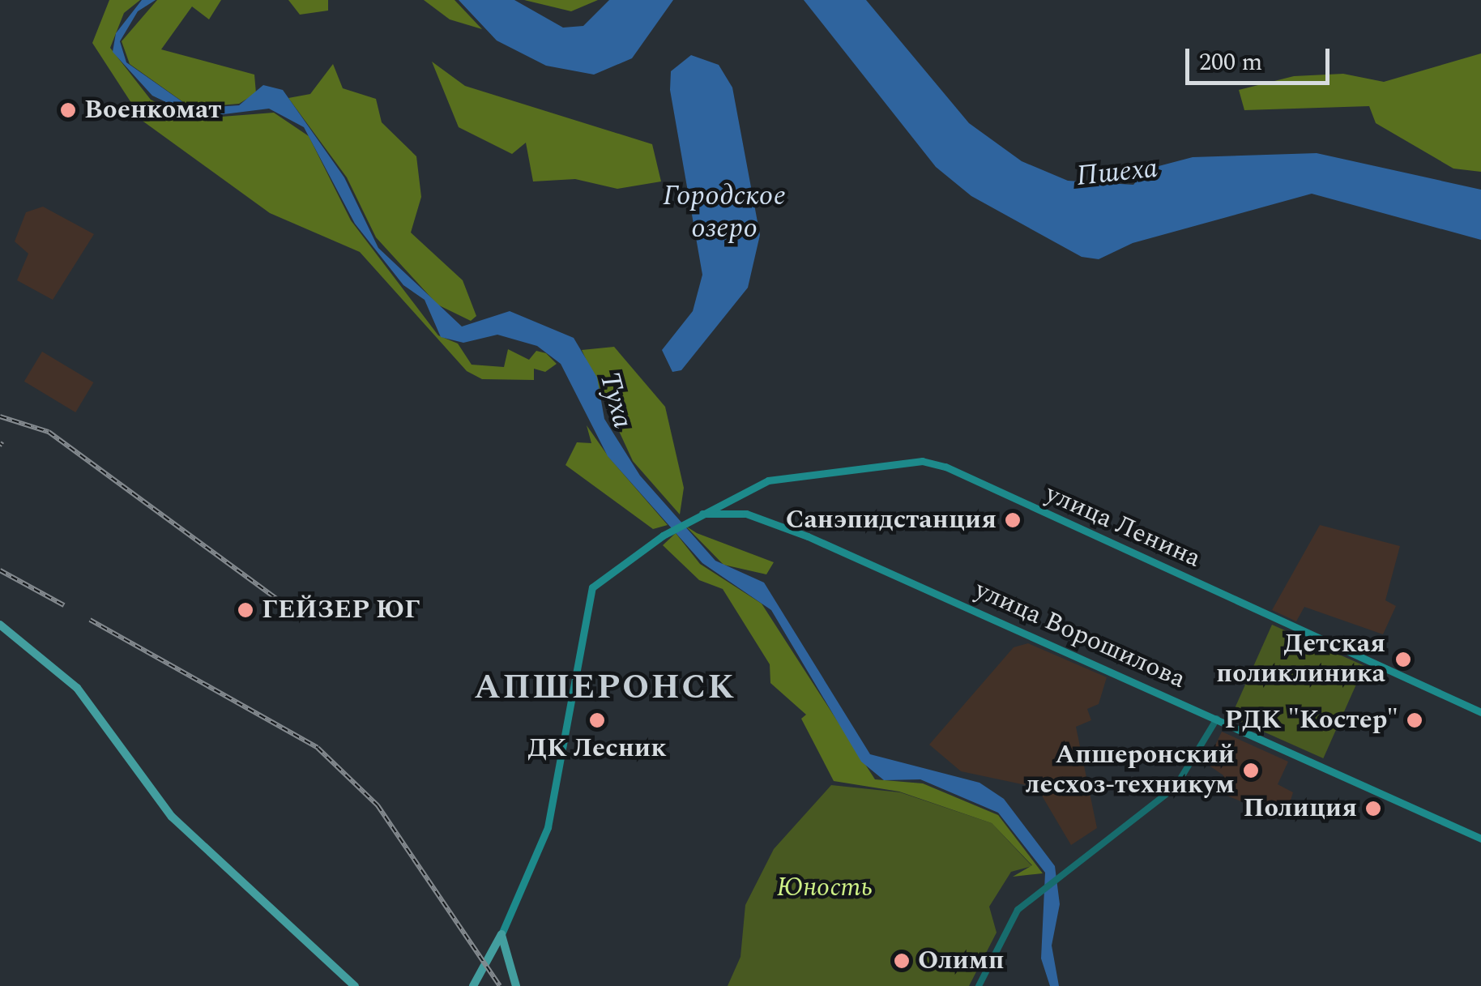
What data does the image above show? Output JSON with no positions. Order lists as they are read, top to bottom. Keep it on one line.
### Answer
{"streets":{"main road":["улица Ленина","улица Ворошилова"]},"crossings":[["улица Ленина","улица Ворошилова"]],"districts":["АПШЕРОНСК"],"water":["Пшеха","Городское озеро","Туха"],"parks":["Юность"],"places":["Военкомат","Санэпидстанция","ГЕЙЗЕР ЮГ","Детская поликлиника","ДК Лесник","РДК \"Костер\"","Апшеронский лесхоз-техникум","Полиция","Олимп"],"scale_bar":"200 m"}
